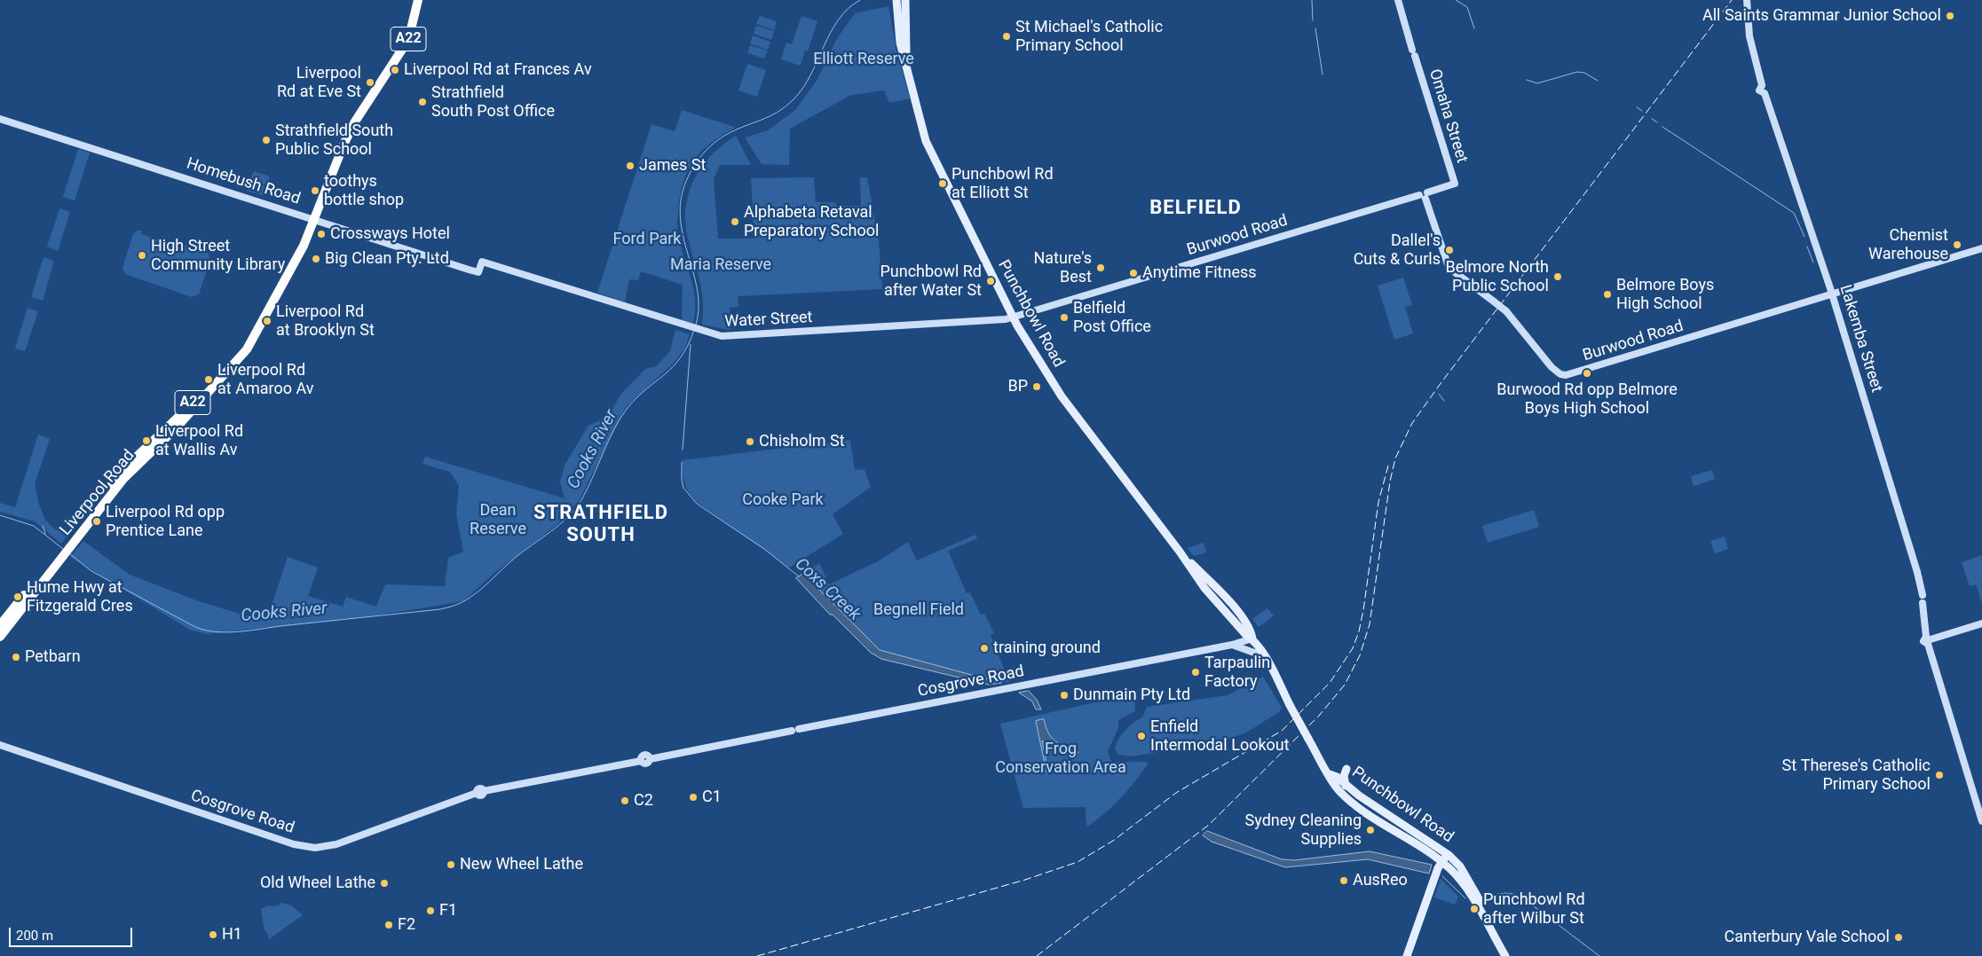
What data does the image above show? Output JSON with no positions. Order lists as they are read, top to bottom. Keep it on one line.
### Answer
{"streets":{"highway":["A22","Liverpool Road"],"main road":["Omaha Street","Homebush Road","Burwood Road","Punchbowl Road","Water Street","Lakemba Street","Cosgrove Road"]},"crossings":[["Omaha Street","Burwood Road"],["Homebush Road","Water Street"],["Homebush Road","Liverpool Road"],["Burwood Road","Punchbowl Road"],["Burwood Road","Water Street"],["Burwood Road","Lakemba Street"],["Punchbowl Road","Water Street"],["Punchbowl Road","Cosgrove Road"]],"districts":["BELFIELD","STRATHFIELD SOUTH"],"water":["Cooks River","Coxs Creek"],"parks":["Elliott Reserve","Ford Park","Maria Reserve","Cooke Park","Dean Reserve","Begnell Field","Frog Conservation Area"],"places":["All Saints Grammar Junior School","St Michael's Catholic Primary School","Liverpool Rd at Frances Av","Liverpool Rd at Eve St","Strathfield South Post Office","Strathfield South Public School","James St","Punchbowl Rd at Elliott St","toothys bottle shop","Alphabeta Retaval Preparatory School","Crossways Hotel","Chemist Warehouse","Dallel's Cuts & Curls","High Street Community Library","Big Clean Pty. Ltd","Nature's Best","Anytime Fitness","Belmore North Public School","Punchbowl Rd after Water St","Belmore Boys High School","Belfield Post Office","Liverpool Rd at Brooklyn St","Burwood Rd opp Belmore Boys High School","Liverpool Rd at Amaroo Av","BP","Liverpool Rd at Wallis Av","Chisholm St","Liverpool Rd opp Prentice Lane","Hume Hwy at Fitzgerald Cres","training ground","Petbarn","Tarpaulin Factory","Dunmain Pty Ltd","Enfield Intermodal Lookout","St Therese's Catholic Primary School","C1","C2","Sydney Cleaning Supplies","New Wheel Lathe","AusReo","Old Wheel Lathe","Punchbowl Rd after Wilbur St","F1","F2","H1","Canterbury Vale School"],"scale_bar":"200 m"}
